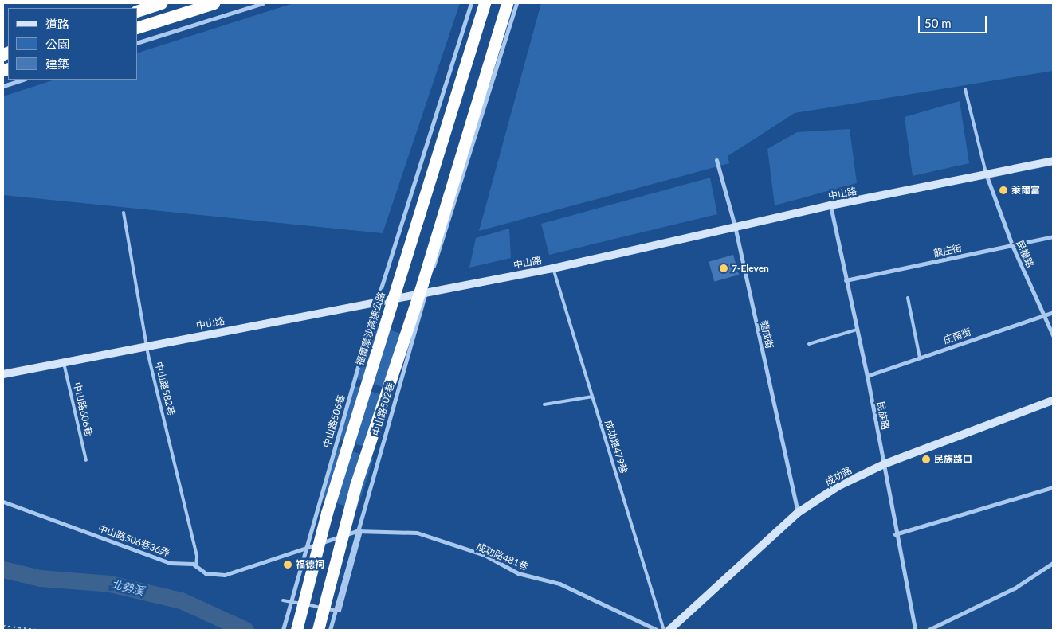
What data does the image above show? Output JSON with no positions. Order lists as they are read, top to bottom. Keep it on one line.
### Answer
{"streets":{"highway":["福爾摩沙高速公路"],"main road":["中山路","成功路"],"street":["龍庄街","民權路","龍成街","庄南街","中山路502巷","民族路","中山路506巷","中山路506巷36弄","成功路481巷"],"lane":["中山路582巷","中山路606巷","成功路479巷"]},"crossings":[["中山路","民權路"],["中山路","龍成街"],["中山路","中山路582巷"],["中山路","中山路606巷"],["中山路","中山路502巷"],["中山路","民族路"],["中山路","中山路506巷"],["中山路","成功路479巷"],["龍庄街","民權路"],["龍庄街","民族路"],["民權路","庄南街"],["龍成街","成功路"],["庄南街","民族路"],["中山路582巷","中山路506巷36弄"],["中山路502巷","成功路481巷"],["民族路","成功路"],["中山路506巷","中山路506巷36弄"],["中山路506巷","成功路481巷"],["中山路506巷36弄","成功路481巷"]],"water":["北勢溪"],"places":["萊爾富","7-Eleven","民族路口","福德祠"],"legend":["道路","公園","建築"],"scale_bar":"50 m"}
